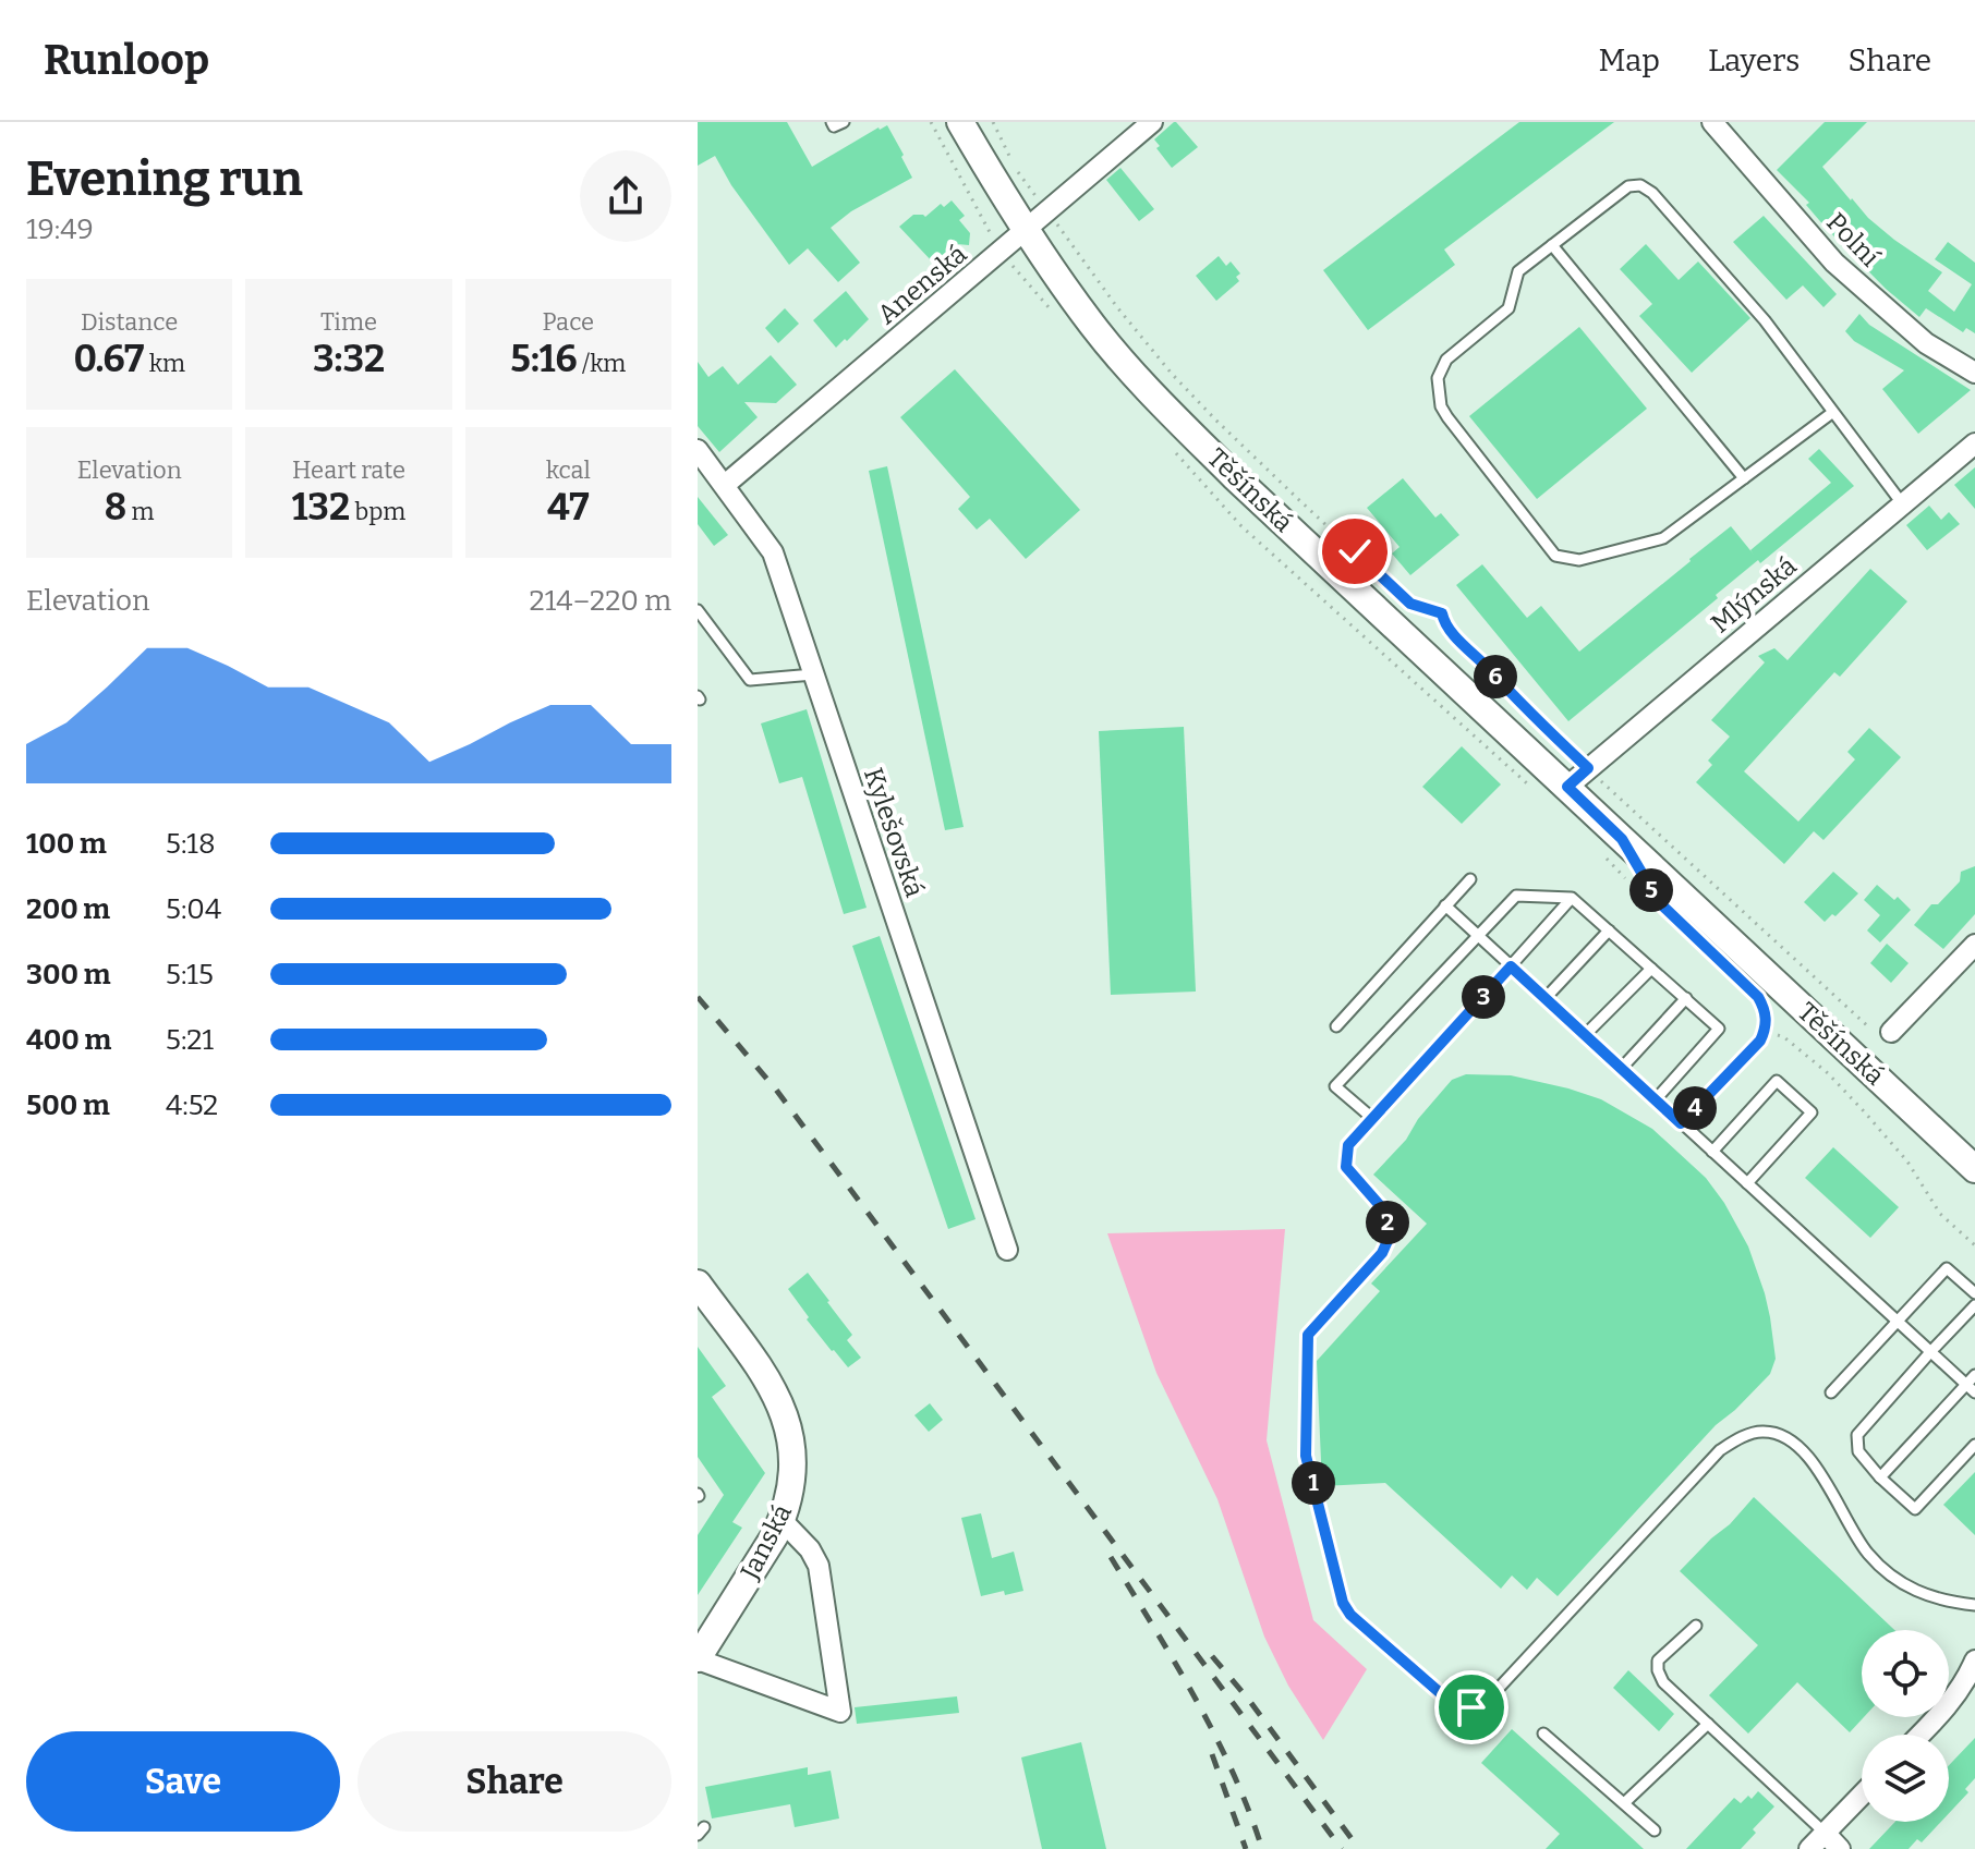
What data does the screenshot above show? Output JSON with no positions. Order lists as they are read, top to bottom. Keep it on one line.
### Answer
{"streets":{"street":["Polní","Anenská","Těšínská","Mlýnská","Kylešovská","Janská"]},"crossings":[["Anenská","Těšínská"],["Anenská","Kylešovská"],["Těšínská","Mlýnská"]],"page":{"header":"Runloop","nav":["Map","Layers","Share"],"heading":["Evening run","19:49"],"stats":[["Distance","0.67 km"],["Time","3:32"],["Pace","5:16 /km"],["Elevation","8 m"],["Heart rate","132 bpm"],["kcal","47"]],"chart":["Elevation","214–220 m"],"pins":["6","5","3","4","2","1"],"list":[{"name":"100 m","note":"5:18"},{"name":"200 m","note":"5:04"},{"name":"300 m","note":"5:15"},{"name":"400 m","note":"5:21"},{"name":"500 m","note":"4:52"}],"buttons":["Save","Share"]}}
